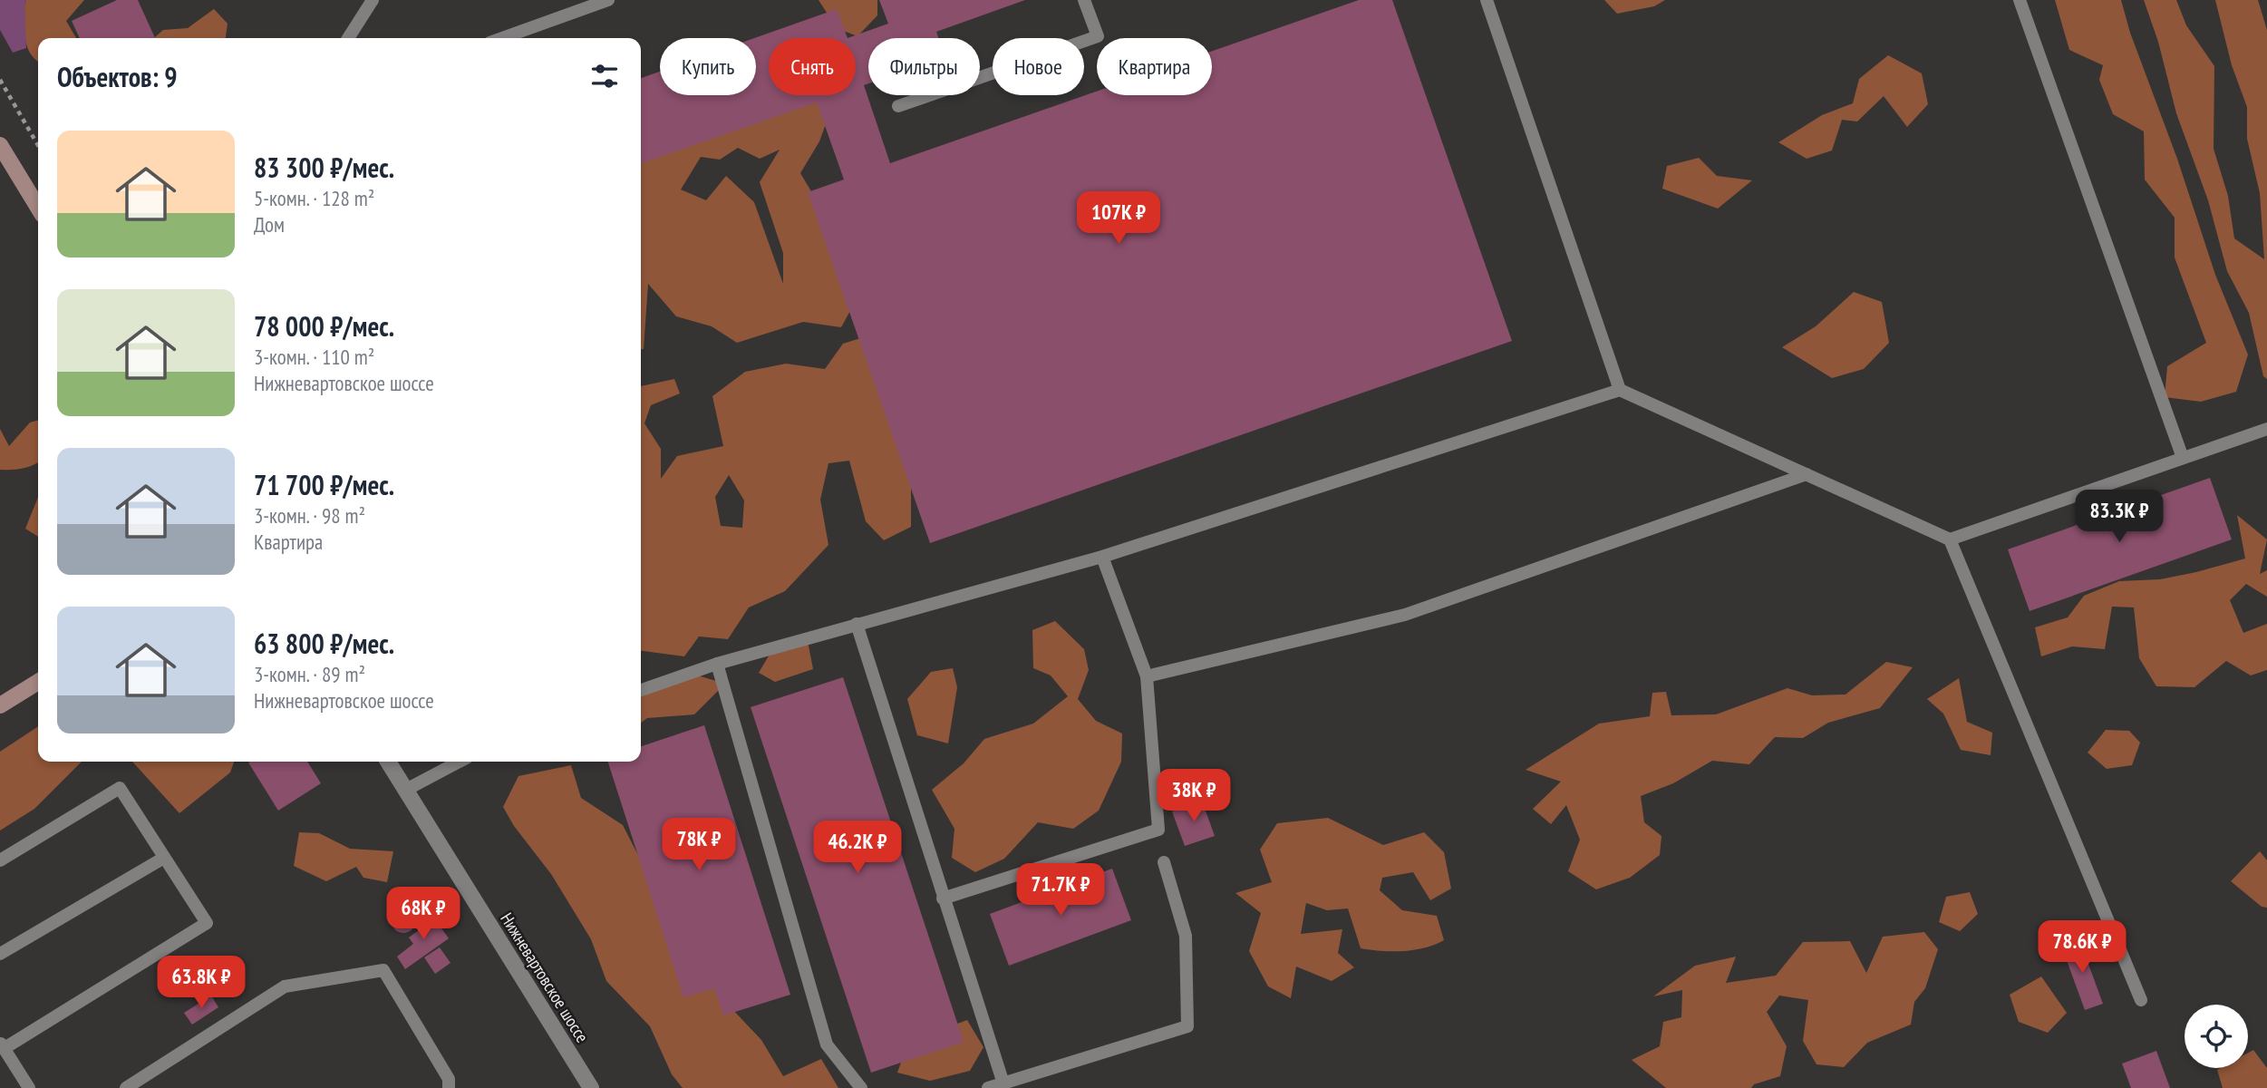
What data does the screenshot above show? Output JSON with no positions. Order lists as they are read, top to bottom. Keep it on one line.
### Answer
{"streets":{"street":["Нижневартовское шоссе"]},"page":{"chip":["Купить","Снять","Фильтры","Новое","Квартира"],"heading":"Объектов: 9","list":[{"name":"83 300 ₽/мес.","note":"5-комн. · 128 m² · Дом"},{"name":"78 000 ₽/мес.","note":"3-комн. · 110 m² · Нижневартовское шоссе"},{"name":"71 700 ₽/мес.","note":"3-комн. · 98 m² · Квартира"},{"name":"63 800 ₽/мес.","note":"3-комн. · 89 m² · Нижневартовское шоссе"}],"price":["107K ₽","83.3K ₽","38K ₽","78K ₽","46.2K ₽","71.7K ₽","68K ₽","78.6K ₽","63.8K ₽"]}}
